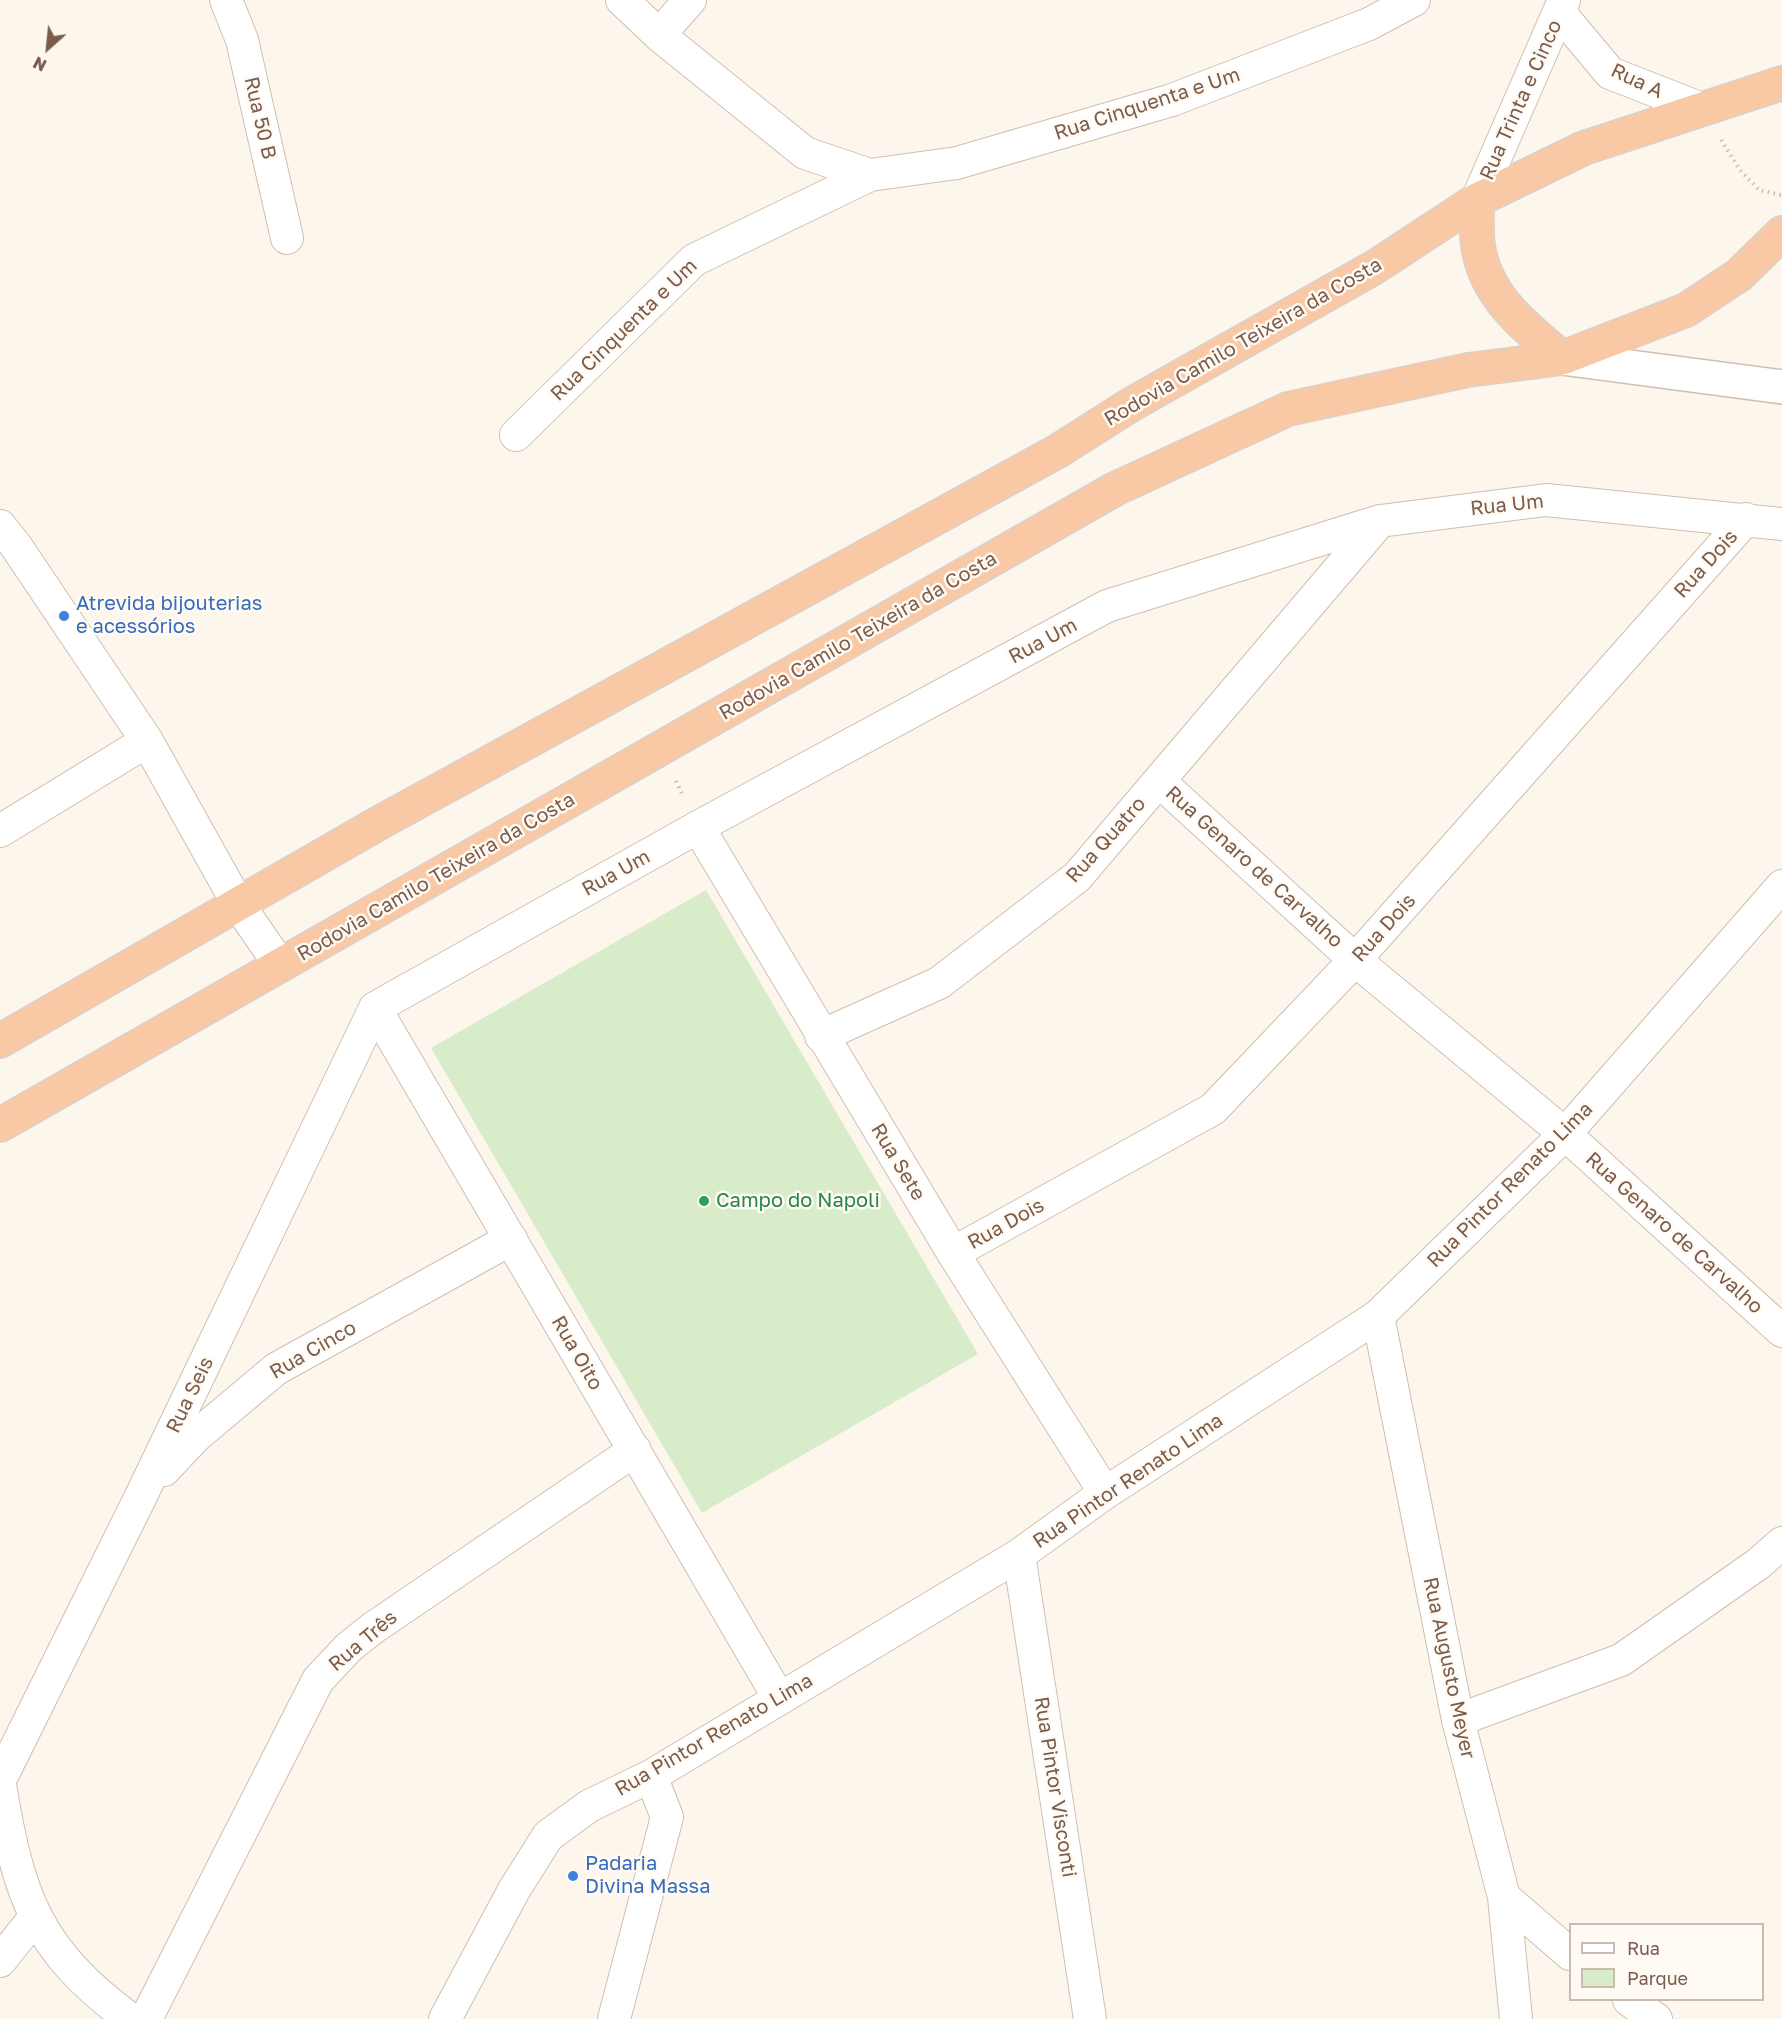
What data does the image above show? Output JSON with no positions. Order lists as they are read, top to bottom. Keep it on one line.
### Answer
{"streets":{"highway":["Rodovia Camilo Teixeira da Costa"],"street":["Rua A","Rua Trinta e Cinco","Rua Cinquenta e Um","Rua 50 B","Rua Um","Rua Dois","Rua Quatro","Rua Genaro de Carvalho","Rua Sete","Rua Pintor Renato Lima","Rua Cinco","Rua Oito","Rua Seis","Rua Três","Rua Augusto Meyer","Rua Pintor Visconti"]},"crossings":[["Rua A","Rua Trinta e Cinco"],["Rua A","Rodovia Camilo Teixeira da Costa"],["Rua Trinta e Cinco","Rodovia Camilo Teixeira da Costa"],["Rua Um","Rua Dois"],["Rua Um","Rua Quatro"],["Rua Um","Rua Sete"],["Rua Um","Rua Oito"],["Rua Um","Rua Seis"],["Rua Dois","Rua Genaro de Carvalho"],["Rua Dois","Rua Sete"],["Rua Quatro","Rua Genaro de Carvalho"],["Rua Quatro","Rua Sete"],["Rua Genaro de Carvalho","Rua Pintor Renato Lima"],["Rua Sete","Rua Pintor Renato Lima"],["Rua Pintor Renato Lima","Rua Oito"],["Rua Pintor Renato Lima","Rua Augusto Meyer"],["Rua Pintor Renato Lima","Rua Pintor Visconti"],["Rua Cinco","Rua Oito"],["Rua Cinco","Rua Seis"],["Rua Oito","Rua Seis"],["Rua Oito","Rua Três"]],"places":["Atrevida bijouterias e acessórios","Campo do Napoli","Padaria Divina Massa"],"legend":["Rua","Parque"],"north":"bottom left"}
